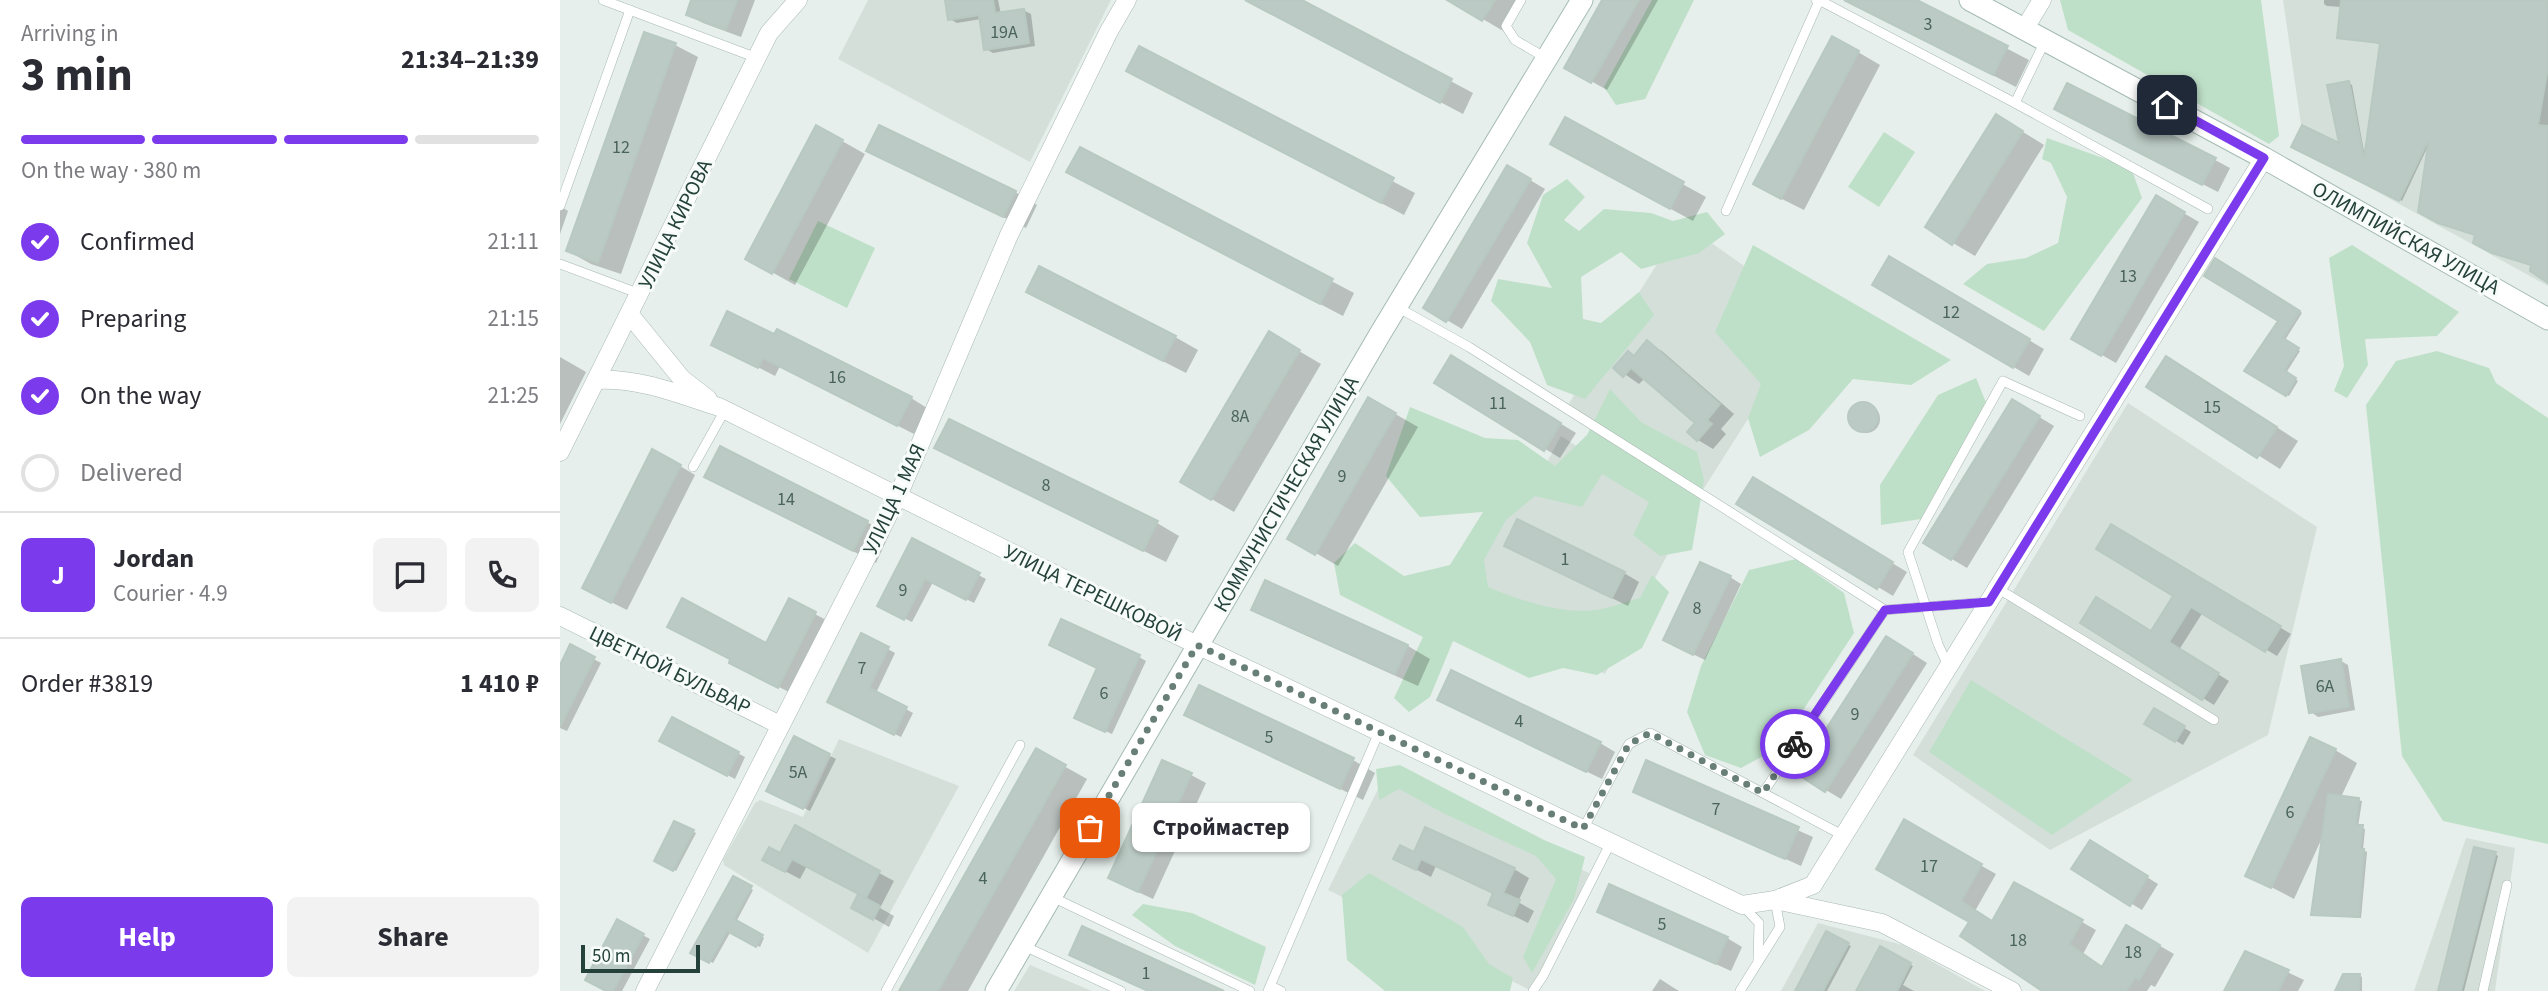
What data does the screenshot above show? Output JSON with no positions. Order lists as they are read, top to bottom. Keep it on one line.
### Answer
{"streets":{"street":["УЛИЦА КИРОВА","ОЛИМПИЙСКАЯ УЛИЦА","КОММУНИСТИЧЕСКАЯ УЛИЦА","УЛИЦА 1 МАЯ","УЛИЦА ТЕРЕШКОВОЙ","ЦВЕТНОЙ БУЛЬВАР"]},"crossings":[["УЛИЦА КИРОВА","УЛИЦА ТЕРЕШКОВОЙ"],["КОММУНИСТИЧЕСКАЯ УЛИЦА","УЛИЦА ТЕРЕШКОВОЙ"],["УЛИЦА 1 МАЯ","УЛИЦА ТЕРЕШКОВОЙ"],["УЛИЦА 1 МАЯ","ЦВЕТНОЙ БУЛЬВАР"]],"places":["Строймастер"],"house_numbers":["3","19А","12","13","12","16","11","15","8А","9","8","14","1","9","8","7","6А","6","9","4","5","5А","7","6","17","4","5","18","18","1"],"scale_bar":"50 m","page":{"heading":["3 min","Arriving in","21:34–21:39"],"panel":["Jordan","Courier · 4.9","Order #3819","1 410 ₽"],"bar":"On the way · 380 m","list":[["Confirmed","21:11"],["Preparing","21:15"],["On the way","21:25"],"Delivered"],"round":"J","bubble":"Строймастер","buttons":["Help","Share"],"scale":"50 m"}}
